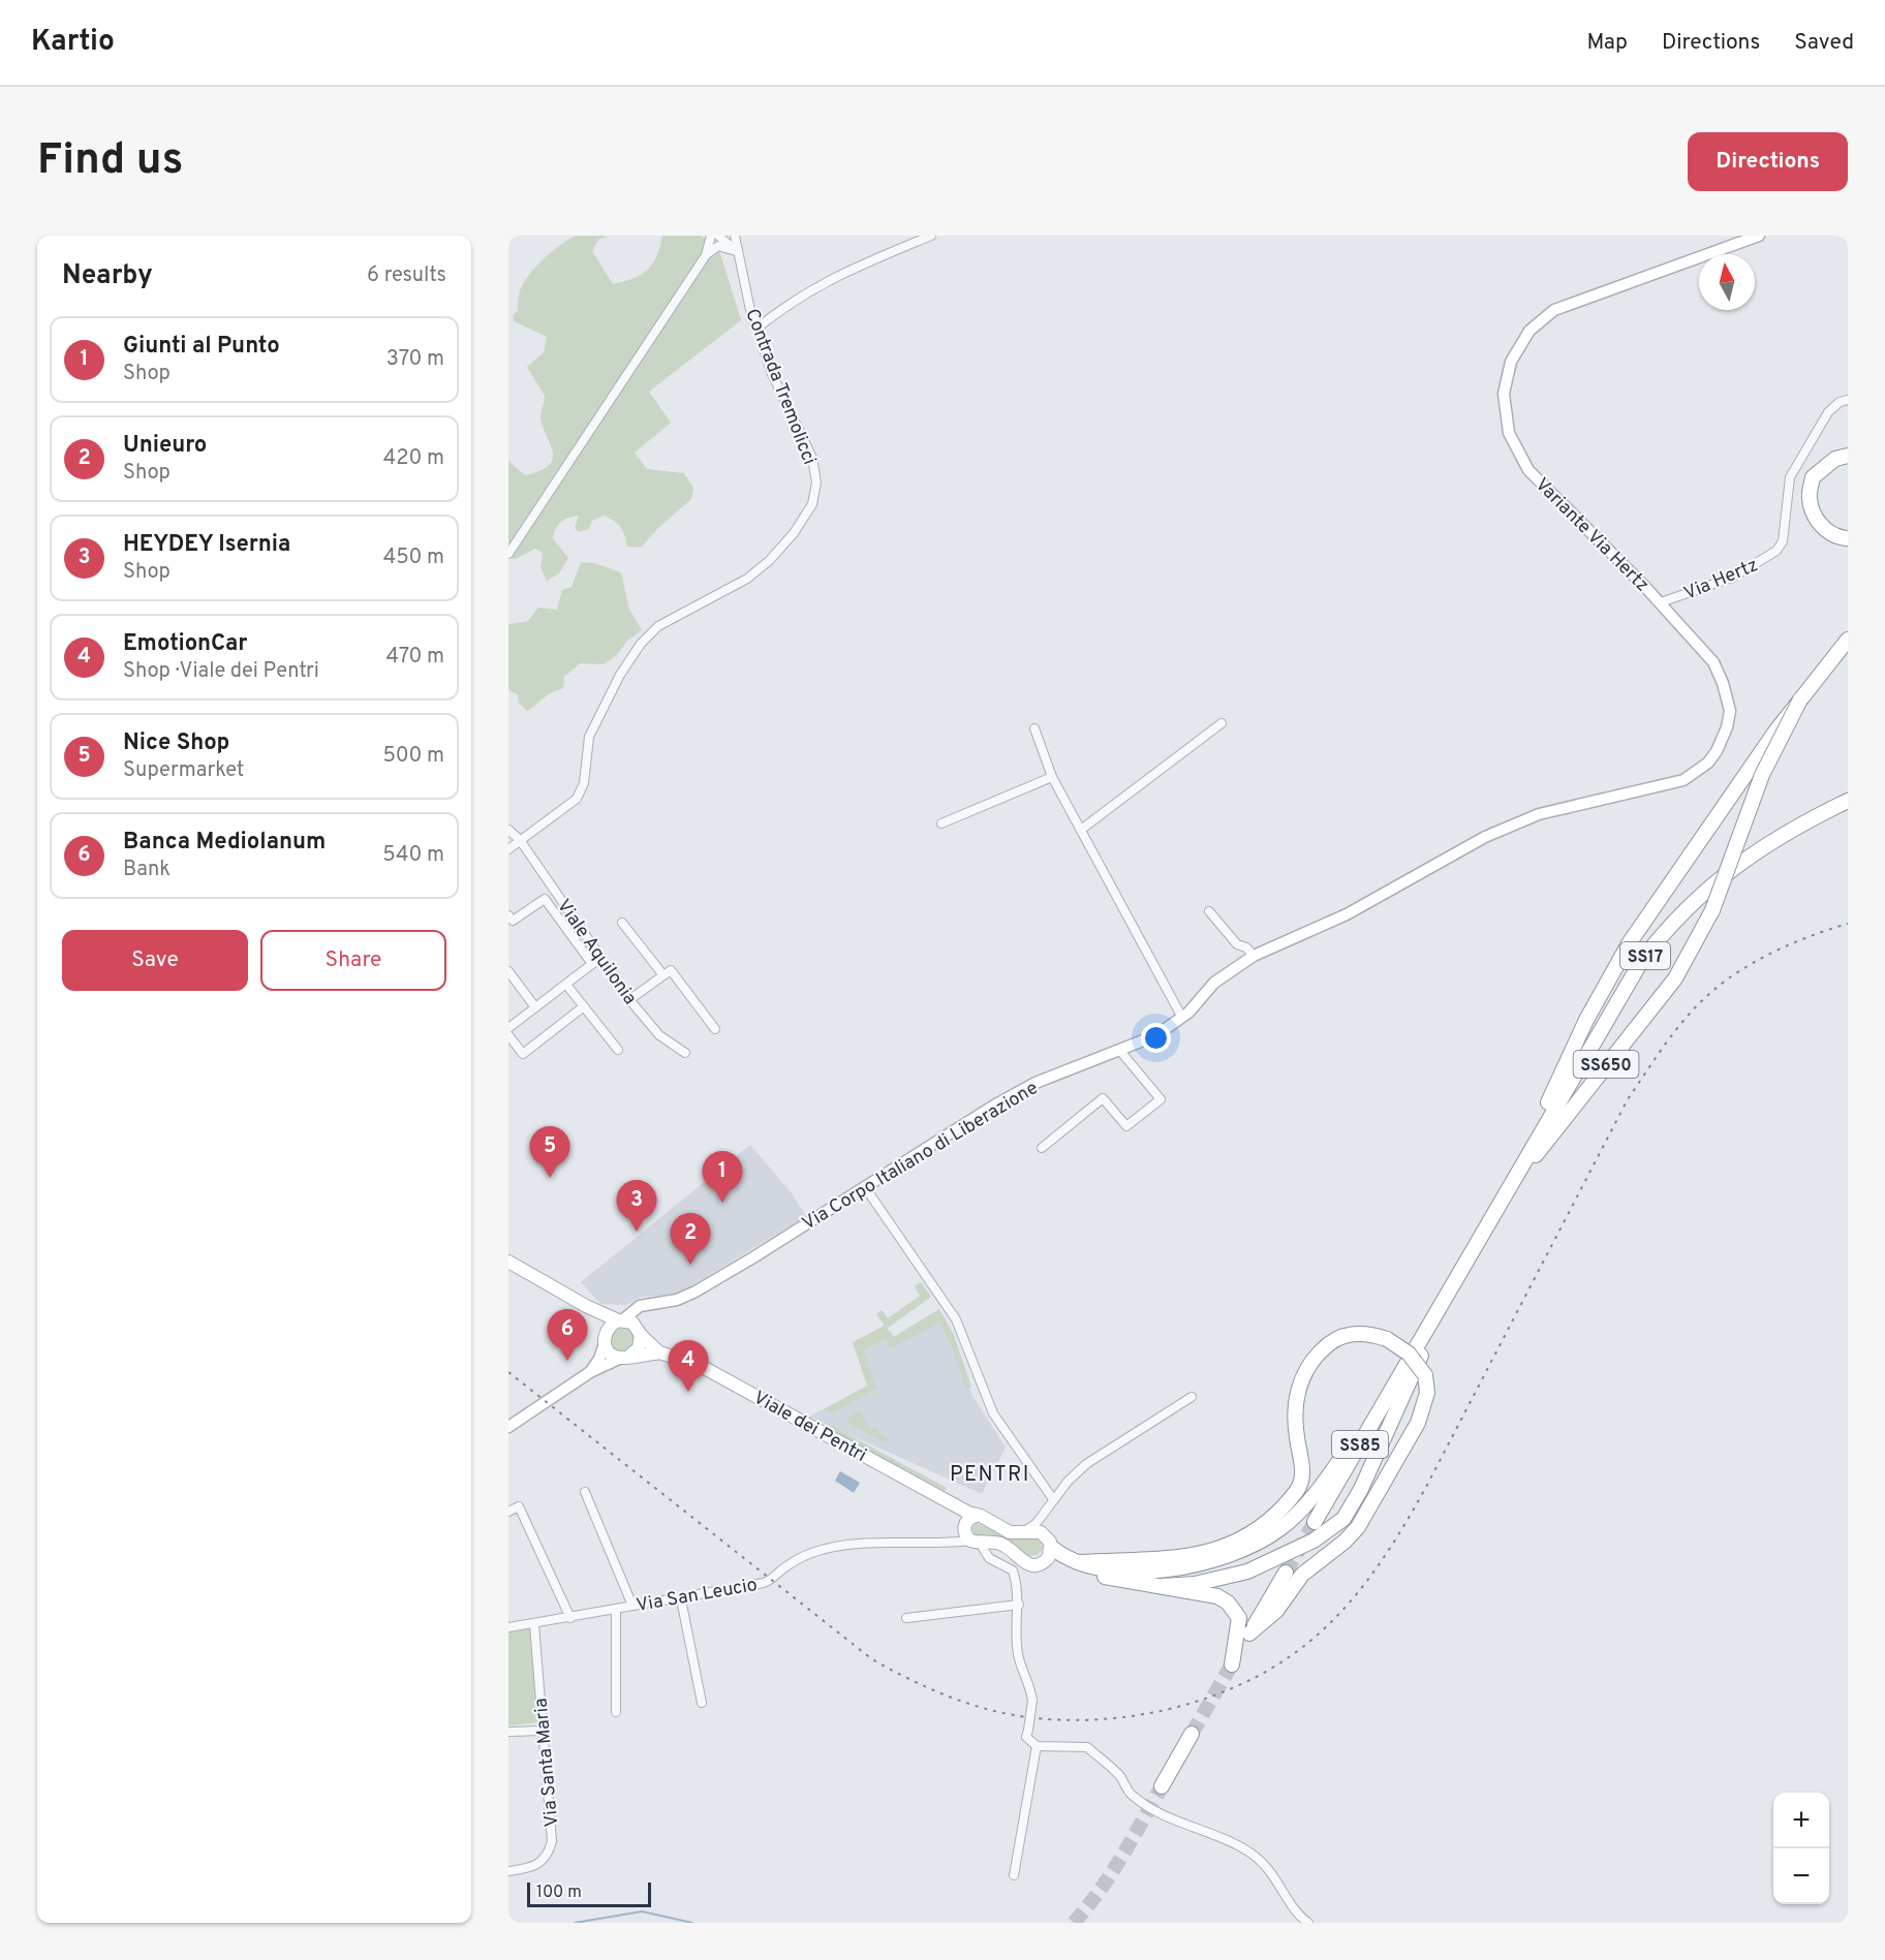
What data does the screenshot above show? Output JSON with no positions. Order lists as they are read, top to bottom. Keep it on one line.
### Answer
{"streets":{"highway":["SS17","SS650","SS85"],"main road":["Viale dei Pentri"],"street":["Contrada Tremolicci","Variante Via Hertz","Via Hertz","Viale Aquilonia","Via Corpo Italiano di Liberazione","Via San Leucio","Via Santa Maria"]},"crossings":[["Contrada Tremolicci","Viale Aquilonia"],["Variante Via Hertz","Via Hertz"],["Variante Via Hertz","Via Corpo Italiano di Liberazione"],["SS17","SS650"],["SS17","SS85"],["Via Corpo Italiano di Liberazione","Viale dei Pentri"],["Viale dei Pentri","Via San Leucio"],["Via San Leucio","Via Santa Maria"]],"districts":["PENTRI"],"scale_bar":"100 m","north":"top","page":{"header":"Kartio","nav":["Map","Directions","Saved"],"buttons":["Directions",["Save","Share"]],"title":"Find us","heading":["Nearby","6 results"],"list":[{"mark":"1","name":"Giunti al Punto","note":"Shop","value":"370 m"},{"mark":"2","name":"Unieuro","note":"Shop","value":"420 m"},{"mark":"3","name":"HEYDEY Isernia","note":"Shop","value":"450 m"},{"mark":"4","name":"EmotionCar","note":"Shop · Viale dei Pentri","value":"470 m"},{"mark":"5","name":"Nice Shop","note":"Supermarket","value":"500 m"},{"mark":"6","name":"Banca Mediolanum","note":"Bank","value":"540 m"}],"pins":["5","1","3","2","6","4"],"map_buttons":["+","−"],"scale":"100 m"}}
